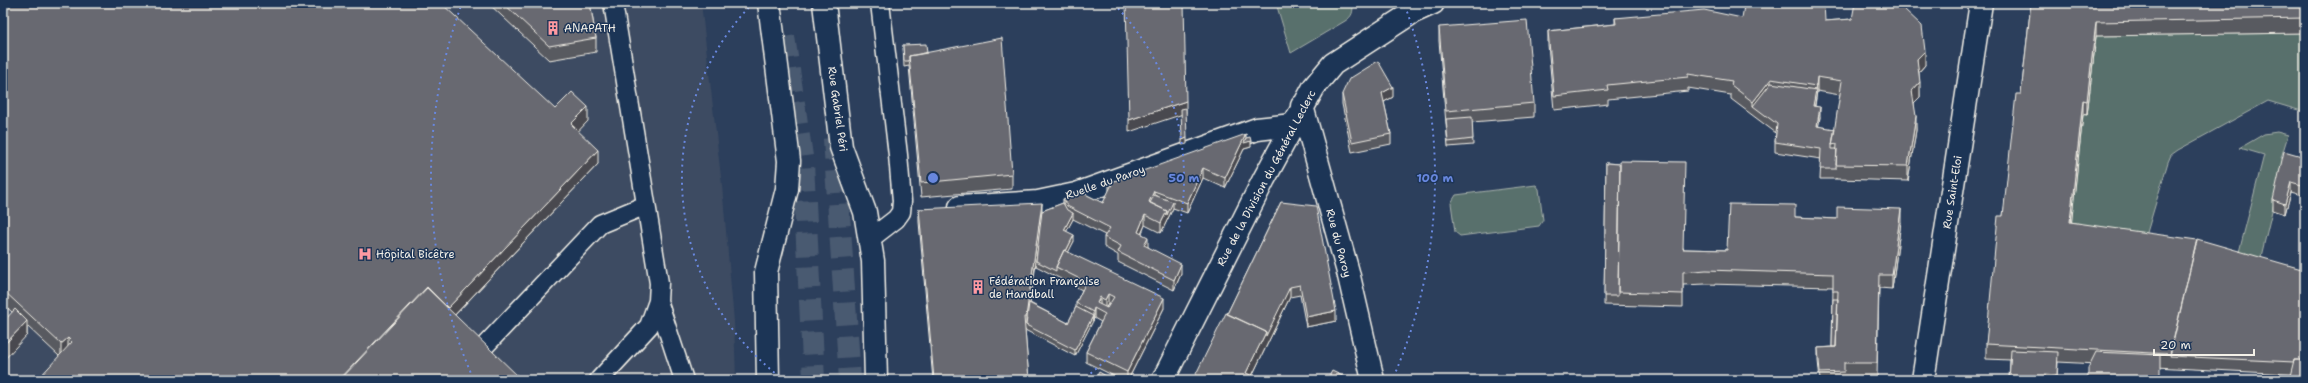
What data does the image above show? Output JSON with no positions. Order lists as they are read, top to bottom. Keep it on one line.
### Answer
{"streets":{"street":["Rue Gabriel Péri","Rue de la Division du Général Leclerc","Ruelle du Paroy","Rue Saint-Eloi","Rue du Paroy"]},"crossings":[["Rue de la Division du Général Leclerc","Ruelle du Paroy"],["Rue de la Division du Général Leclerc","Rue du Paroy"]],"places":{"building":["ANAPATH","Fédération Française de Handball"],"hospital":["Hôpital Bicêtre"]},"scale_bar":"20 m","rings":["50 m","100 m"]}
